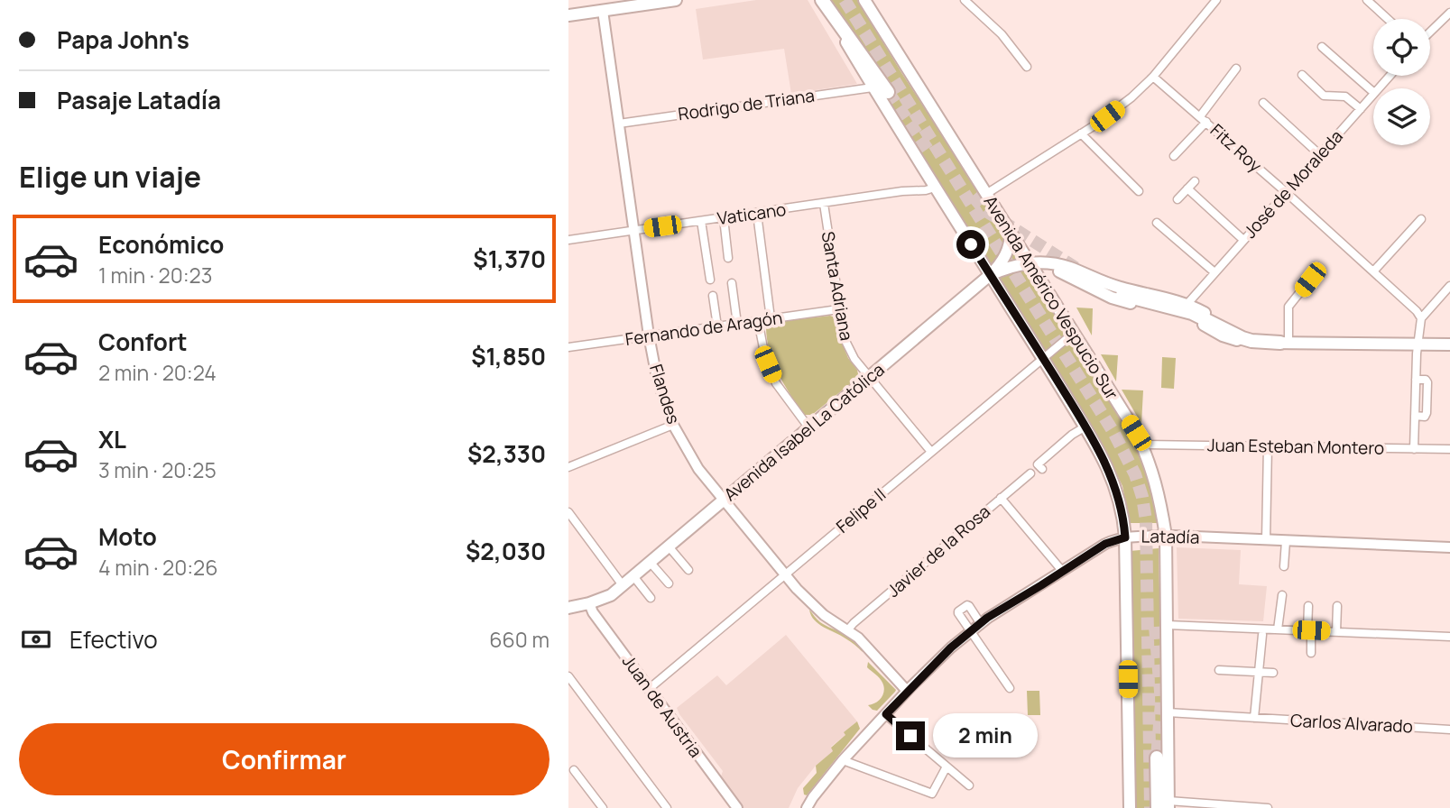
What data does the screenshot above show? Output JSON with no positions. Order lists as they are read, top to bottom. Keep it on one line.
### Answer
{"streets":{"main road":["Avenida Américo Vespucio Sur","Avenida Isabel La Católica"],"street":["Rodrigo de Triana","Fitz Roy","José de Moraleda","Vaticano","Santa Adriana","Fernando de Aragón","Flandes","Juan Esteban Montero","Felipe II","Latadía","Javier de la Rosa","Juan de Austria","Carlos Alvarado"]},"crossings":[["Rodrigo de Triana","Flandes"],["Fitz Roy","José de Moraleda"],["José de Moraleda","Avenida Isabel La Católica"],["Vaticano","Santa Adriana"],["Vaticano","Flandes"],["Santa Adriana","Fernando de Aragón"],["Santa Adriana","Avenida Isabel La Católica"],["Santa Adriana","Felipe II"],["Avenida Américo Vespucio Sur","Avenida Isabel La Católica"],["Avenida Américo Vespucio Sur","Juan Esteban Montero"],["Avenida Américo Vespucio Sur","Felipe II"],["Avenida Américo Vespucio Sur","Latadía"],["Avenida Américo Vespucio Sur","Carlos Alvarado"],["Fernando de Aragón","Flandes"],["Flandes","Avenida Isabel La Católica"],["Flandes","Felipe II"],["Flandes","Latadía"],["Flandes","Javier de la Rosa"],["Avenida Isabel La Católica","Juan de Austria"],["Felipe II","Juan de Austria"]],"page":{"banner":["Papa John's","Pasaje Latadía"],"heading":"Elige un viaje","list":[{"name":"Económico","note":"1 min · 20:23","value":"$1,370"},{"name":"Confort","note":"2 min · 20:24","value":"$1,850"},{"name":"XL","note":"3 min · 20:25","value":"$2,330"},{"name":"Moto","note":"4 min · 20:26","value":"$2,030"}],"pay":["Efectivo","660 m"],"buttons":"Confirmar","bubble":"2 min"}}
